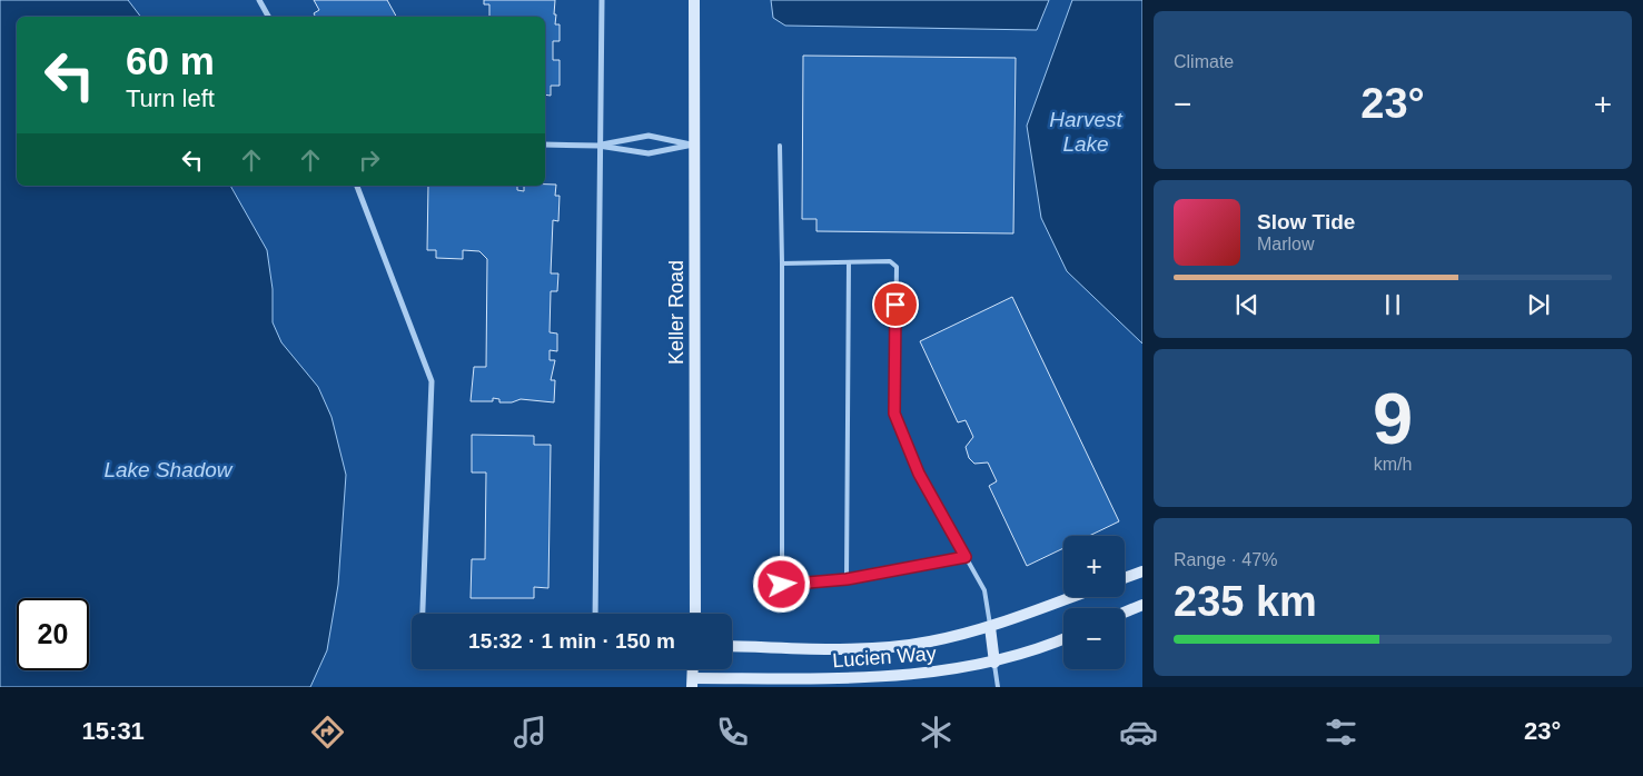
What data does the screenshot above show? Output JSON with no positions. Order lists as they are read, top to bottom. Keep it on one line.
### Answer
{"streets":{"street":["Keller Road","Lucien Way"]},"water":["Harvest Lake","Lake Shadow"],"page":{"tile":["Climate",["9","km/h"],["Range · 47%","235 km"]],"turn":["60 m","Turn left"],"heat":["−","23°","+"],"song":["Slow Tide","Marlow"],"map_buttons":["+","−"],"limit":"20","trip":"15:32 · 1 min · 150 m","tabs":["15:31","23°"]}}
